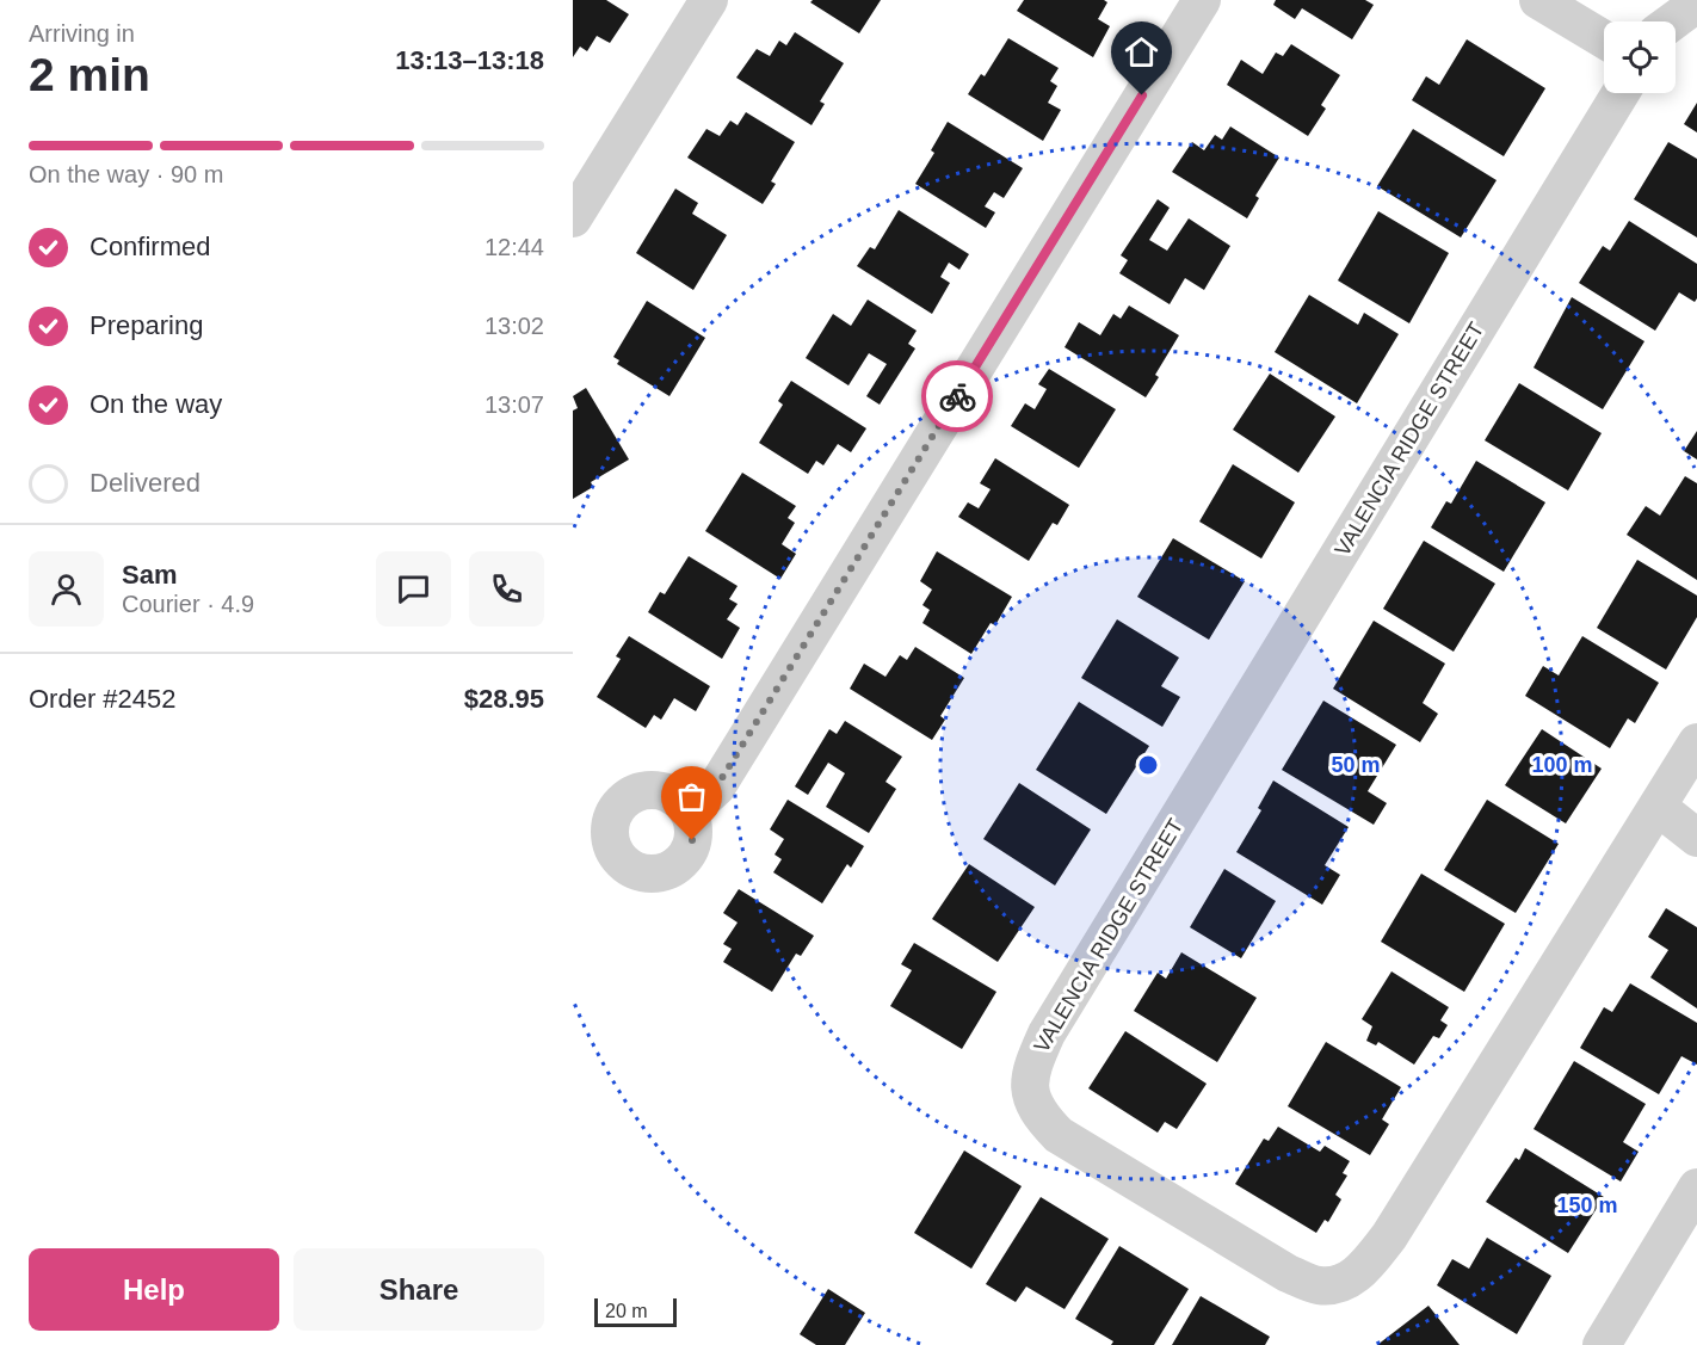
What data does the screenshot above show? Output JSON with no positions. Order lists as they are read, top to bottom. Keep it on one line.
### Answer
{"streets":{"street":["VALENCIA RIDGE STREET"]},"scale_bar":"20 m","page":{"heading":["2 min","Arriving in","13:13–13:18"],"panel":["Sam","Courier · 4.9","Order #2452","$28.95"],"bar":"On the way · 90 m","list":[["Confirmed","12:44"],["Preparing","13:02"],["On the way","13:07"],"Delivered"],"buttons":["Help","Share"],"scale":"20 m"},"rings":["50 m","100 m","150 m"]}
